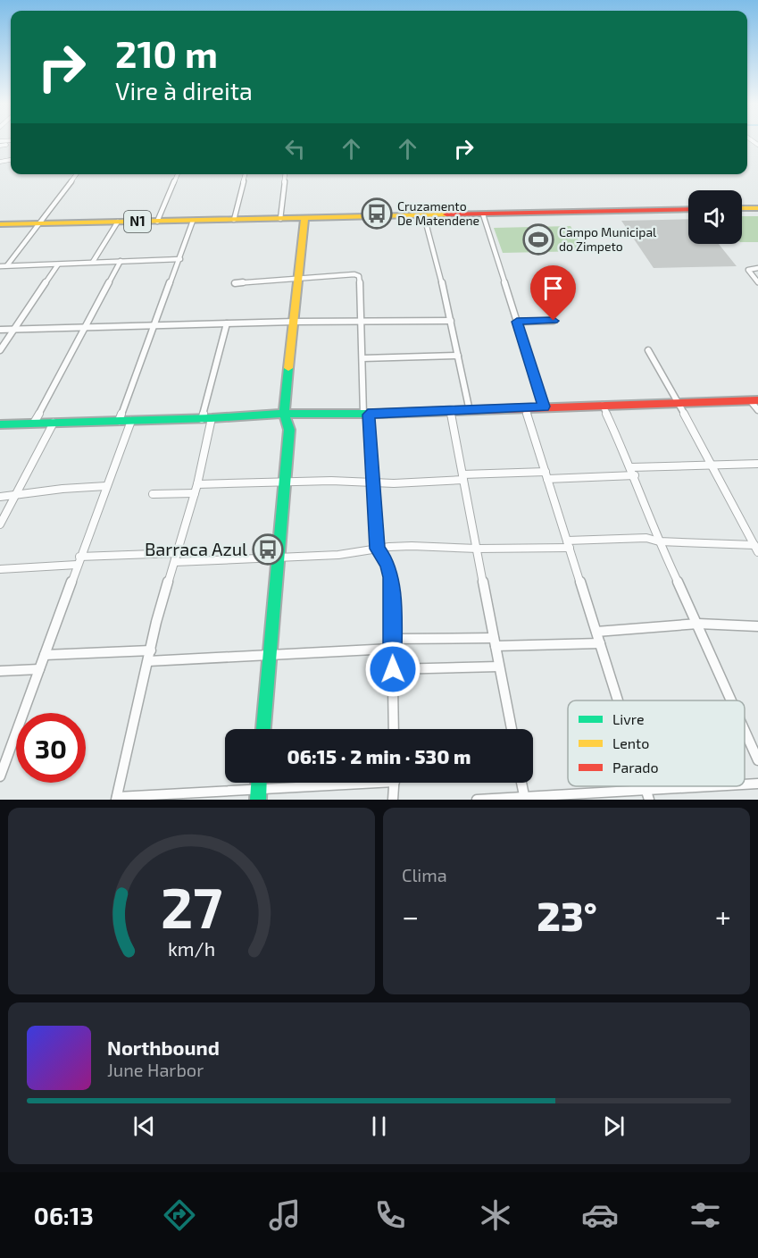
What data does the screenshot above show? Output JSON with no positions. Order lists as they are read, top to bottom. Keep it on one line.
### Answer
{"streets":{"main road":["N1"]},"places":{"bus stop":["Cruzamento De Matendene","Barraca Azul"],"sports":["Campo Municipal do Zimpeto"]},"legend":["Livre","Lento","Parado"],"page":{"turn":["210 m","Vire à direita"],"limit":"30","trip":"06:15 · 2 min · 530 m","tile":"Clima","heat":["−","23°","+"],"song":["Northbound","June Harbor"],"tabs":"06:13","gauge":["27","km/h"]}}
